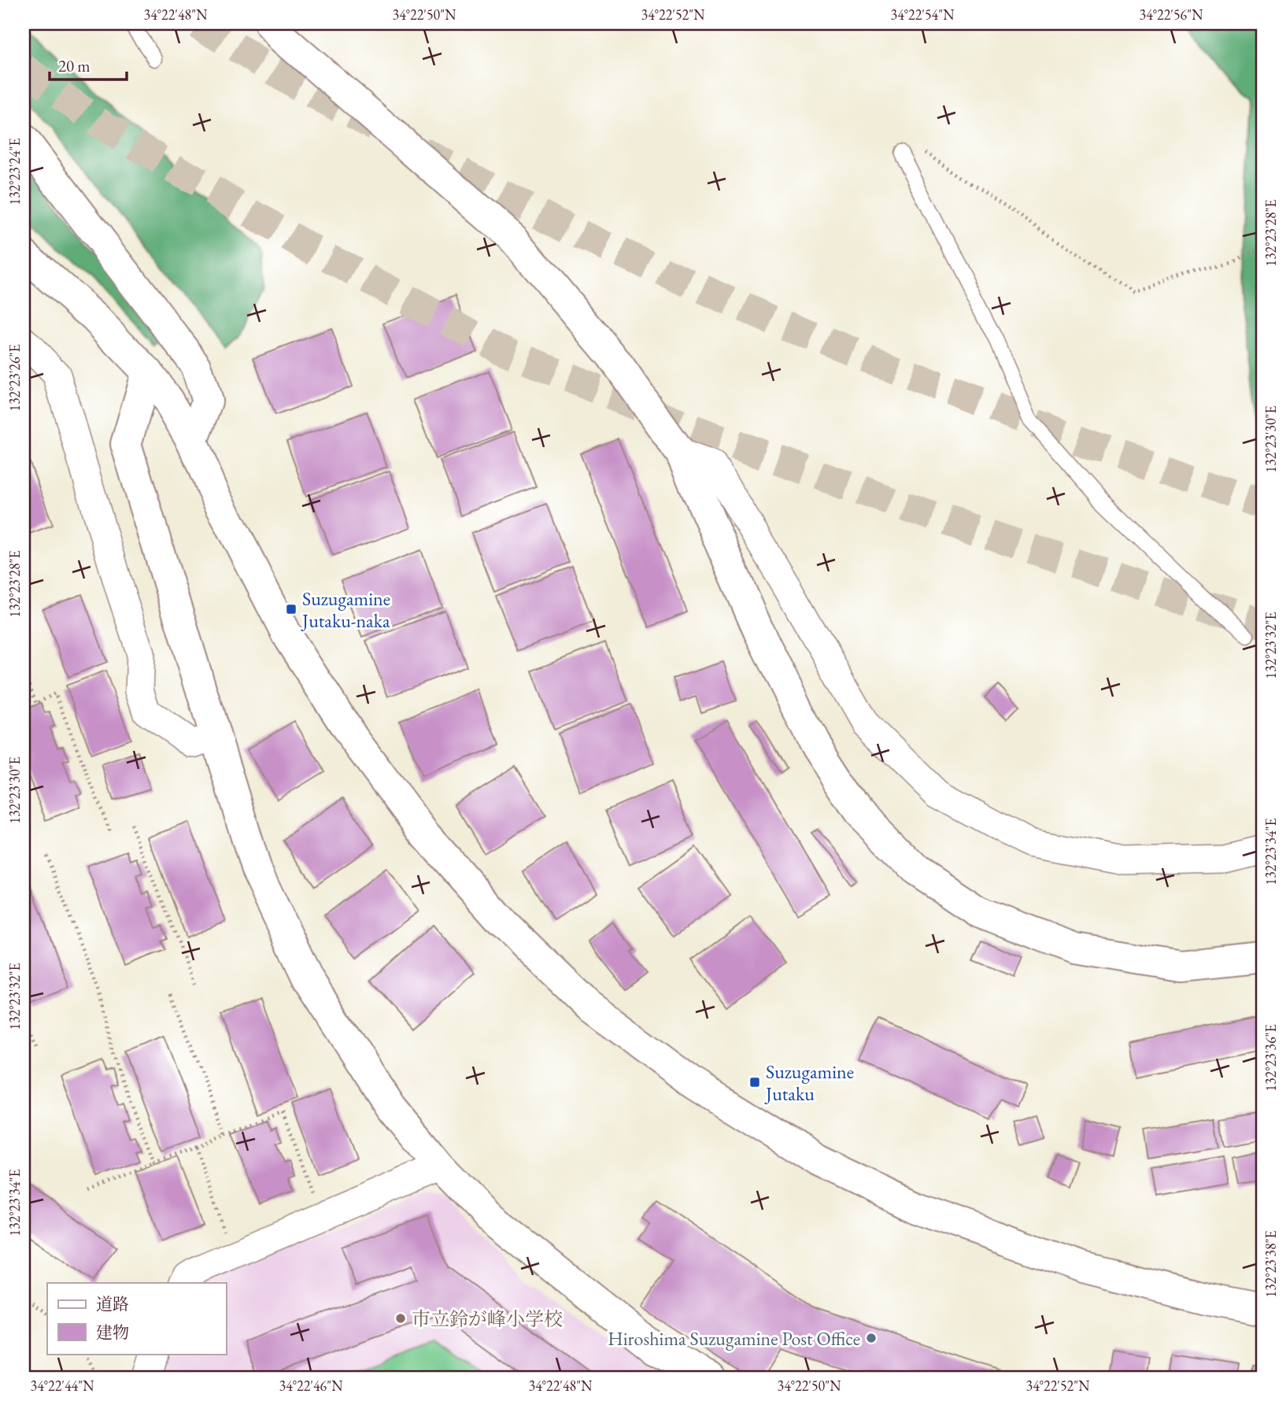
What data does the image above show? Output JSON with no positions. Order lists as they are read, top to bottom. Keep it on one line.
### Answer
{"places":{"transit":["Suzugamine Jutaku-naka","Suzugamine Jutaku"],"other":["市立鈴が峰小学校","Hiroshima Suzugamine Post Office"]},"legend":["道路","建物"],"scale_bar":"20 m","coordinates":["34°22'48\"N","34°22'50\"N","34°22'52\"N","34°22'54\"N","34°22'56\"N","132°23'24\"E","132°23'28\"E","132°23'26\"E","132°23'30\"E","132°23'32\"E","132°23'34\"E","132°23'36\"E","132°23'38\"E","34°22'44\"N","34°22'46\"N"]}
